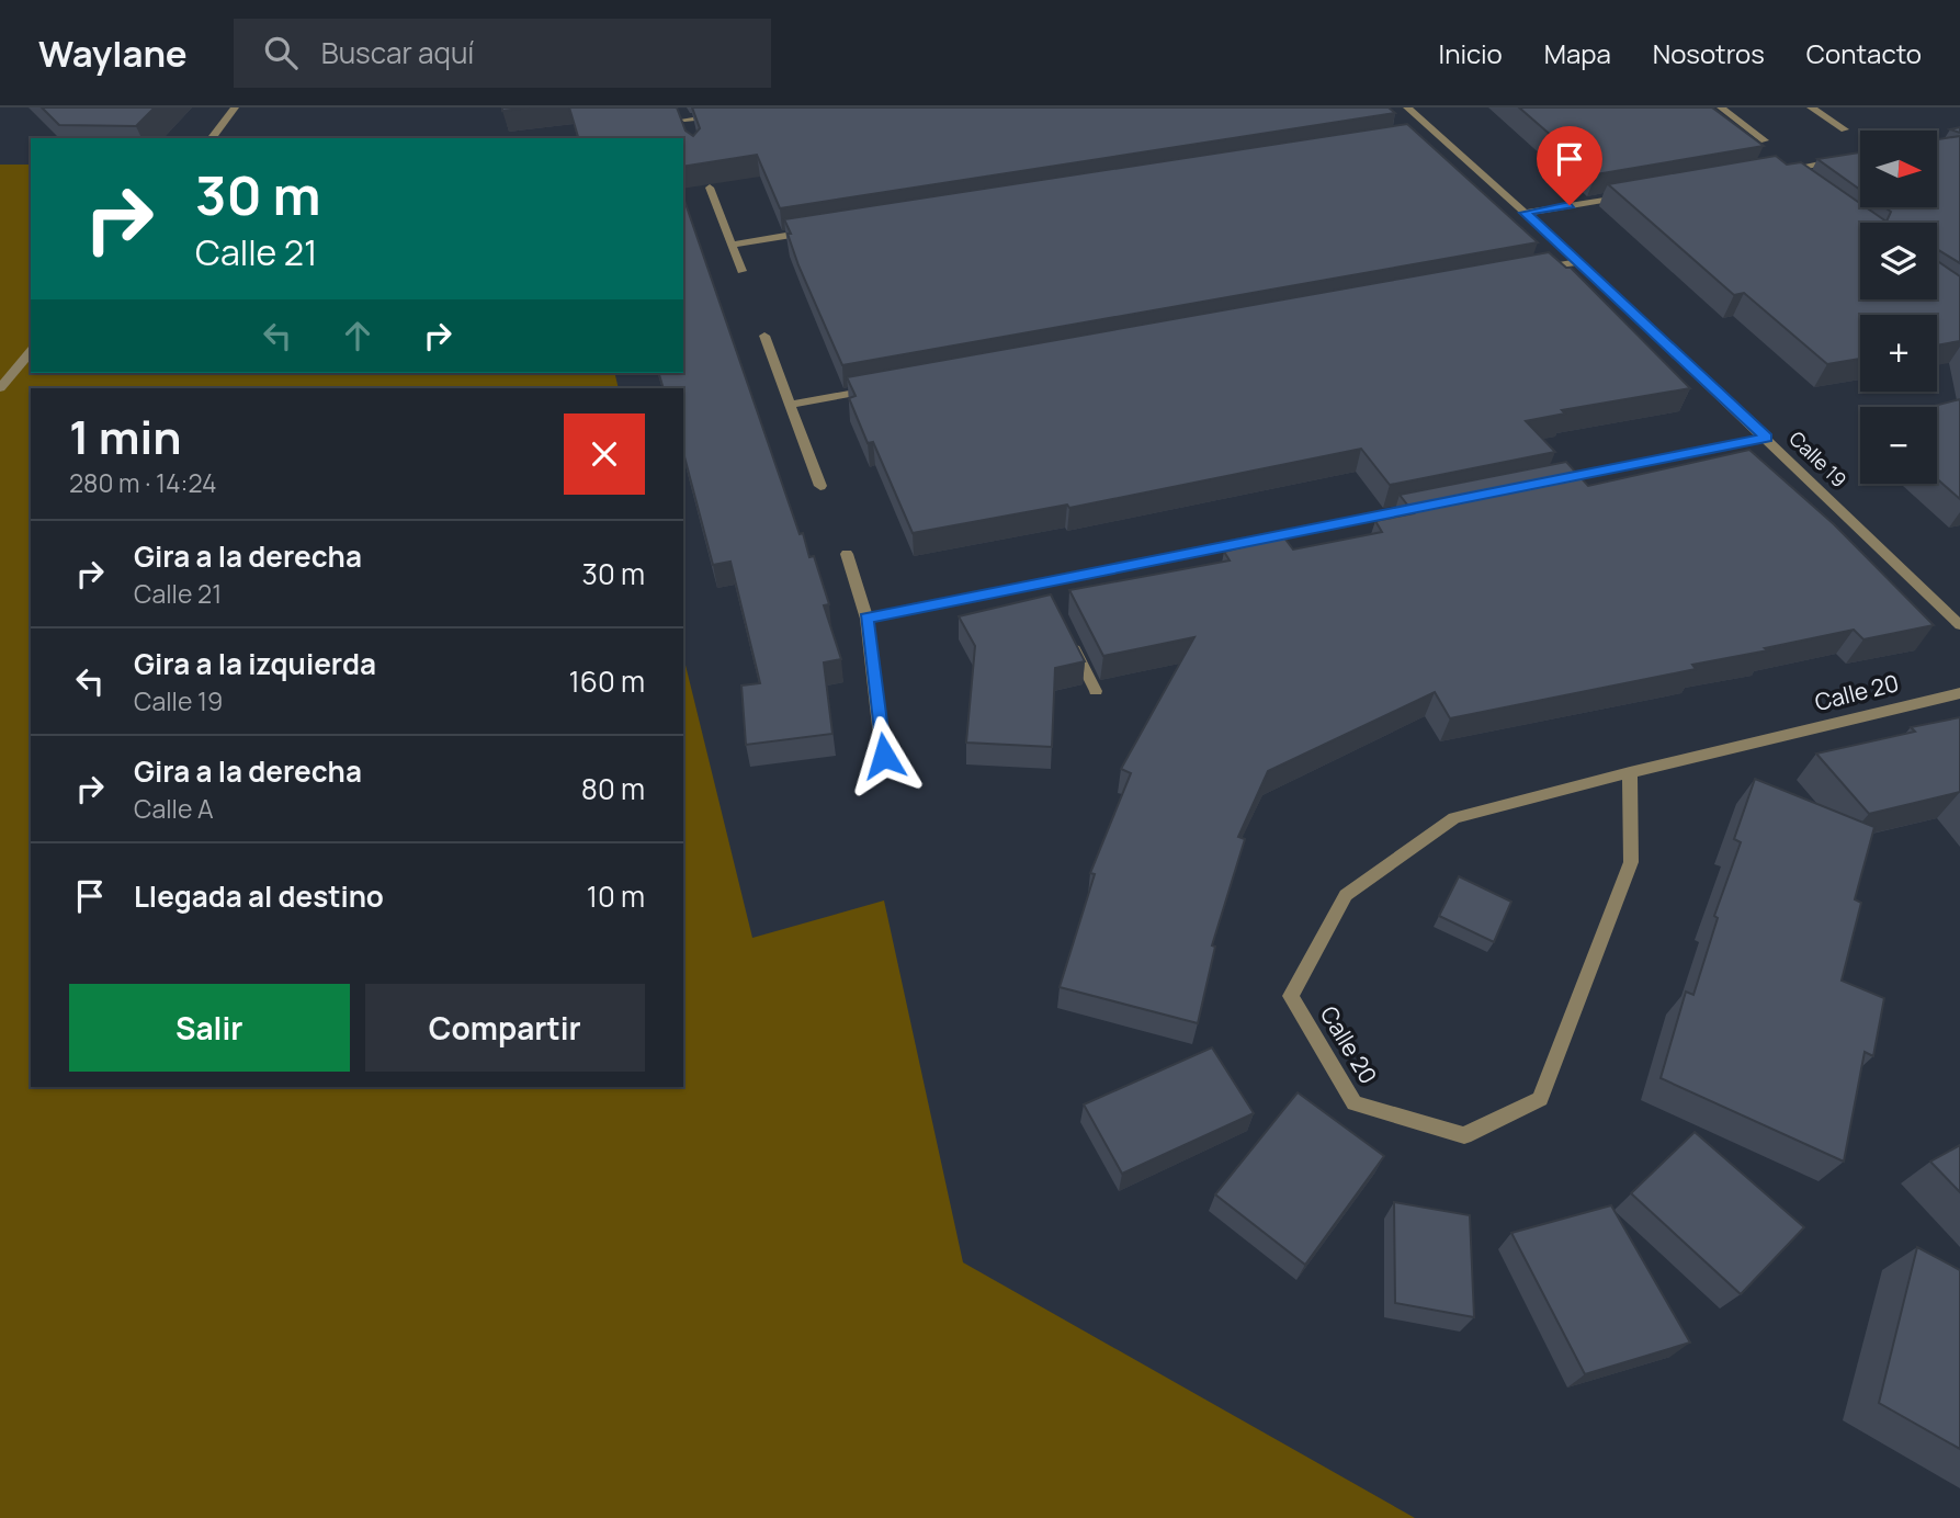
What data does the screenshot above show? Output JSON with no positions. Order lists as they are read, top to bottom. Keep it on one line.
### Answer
{"streets":{"street":["Calle 19","Calle 20"]},"north":"right","page":{"header":"Waylane","search":"Buscar aquí","nav":["Inicio","Mapa","Nosotros","Contacto"],"map_buttons":["+","−"],"turn":["30 m","Calle 21"],"heading":["1 min","280 m · 14:24"],"list":[{"name":"Gira a la derecha","note":"Calle 21","value":"30 m"},{"name":"Gira a la izquierda","note":"Calle 19","value":"160 m"},{"name":"Gira a la derecha","note":"Calle A","value":"80 m"},{"name":"Llegada al destino","value":"10 m"}],"buttons":["Salir","Compartir"]}}
